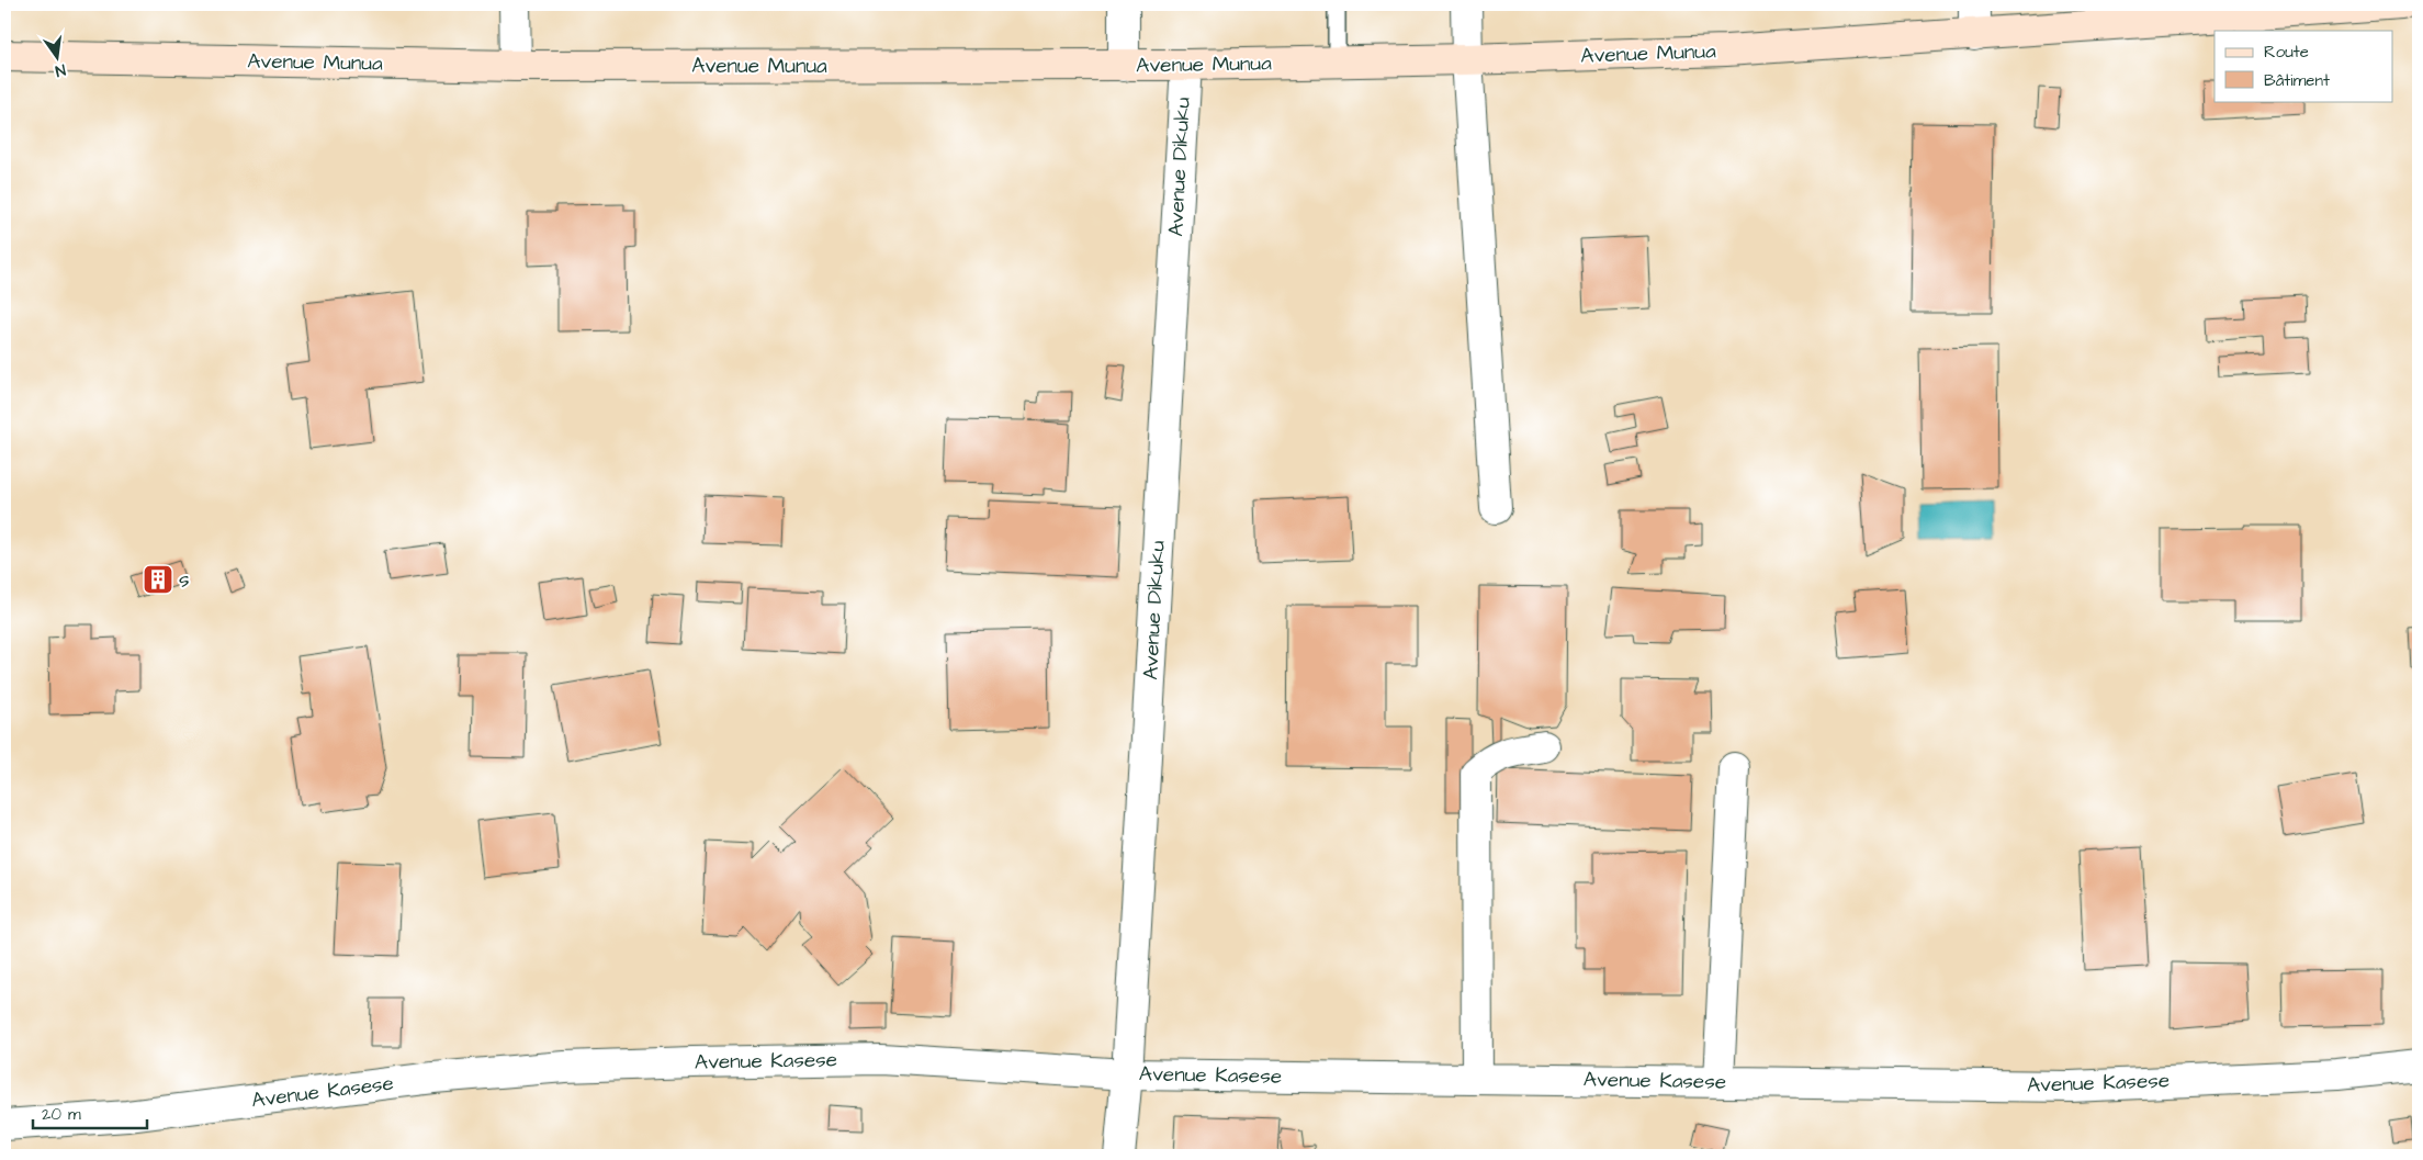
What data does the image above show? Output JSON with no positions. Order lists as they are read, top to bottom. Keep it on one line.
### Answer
{"streets":{"main road":["Avenue Munua"],"street":["Avenue Dikuku","Avenue Kasese"]},"crossings":[["Avenue Munua","Avenue Dikuku"],["Avenue Dikuku","Avenue Kasese"]],"places":{"building":["s"]},"legend":["Route","Bâtiment"],"scale_bar":"20 m","north":"bottom"}
